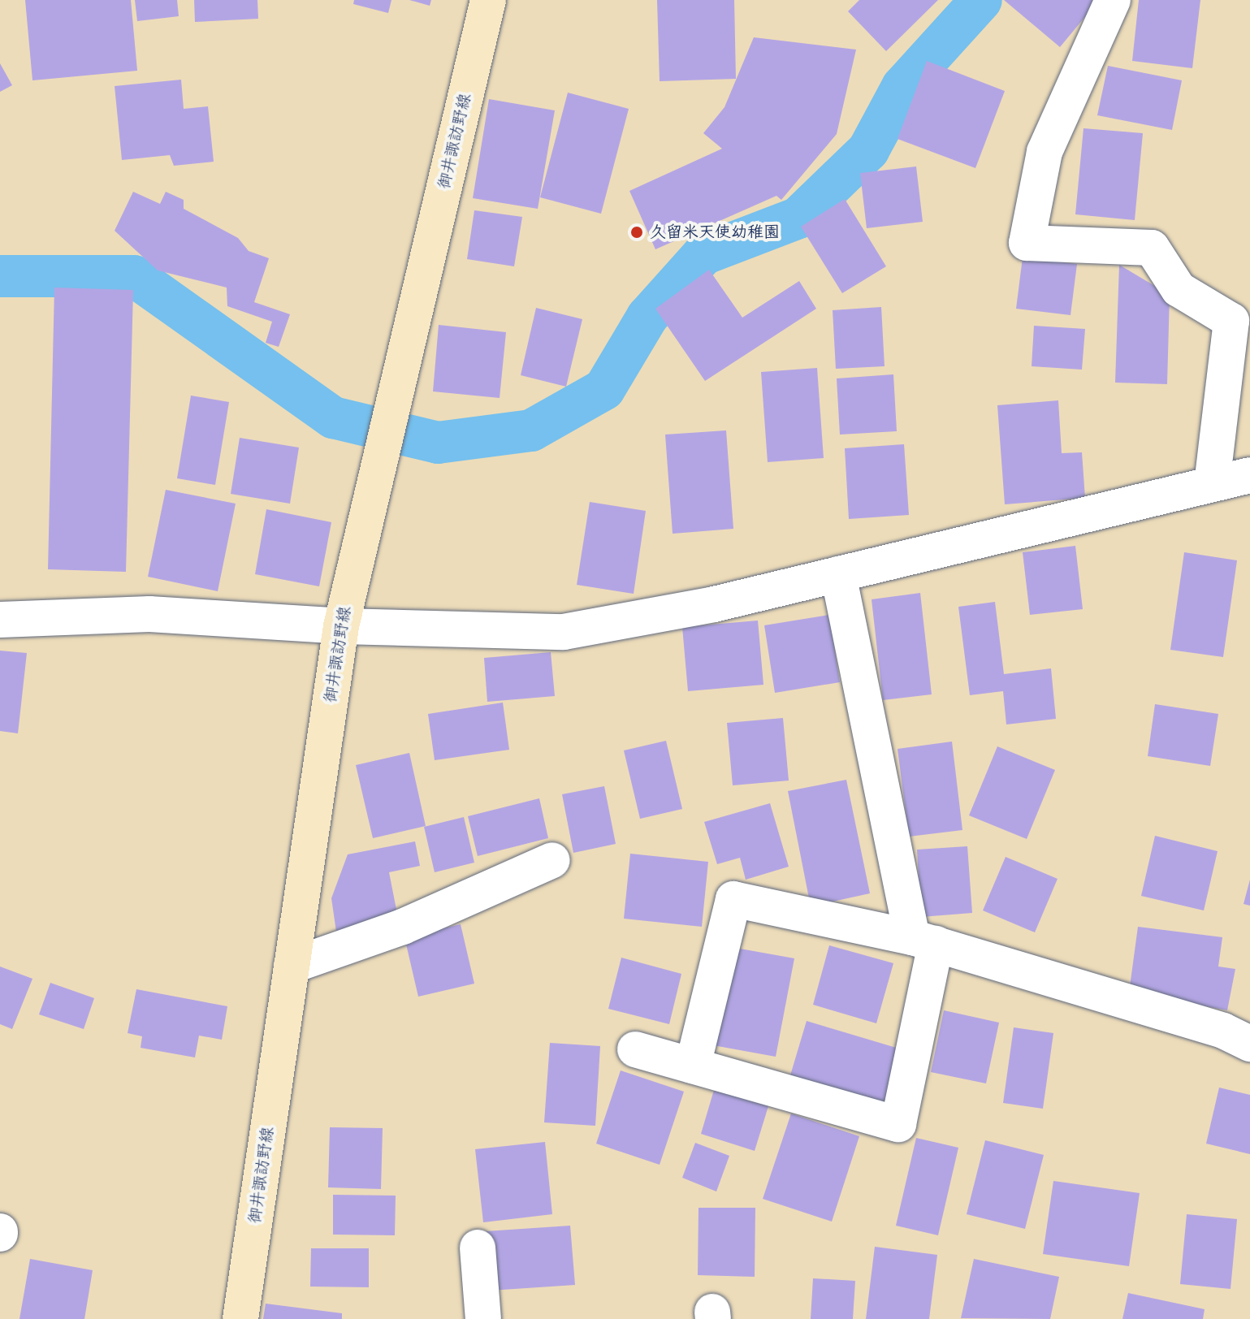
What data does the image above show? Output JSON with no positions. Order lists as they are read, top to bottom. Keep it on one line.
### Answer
{"streets":{"main road":["御井諏訪野線"]},"places":["久留米天使幼稚園"]}
